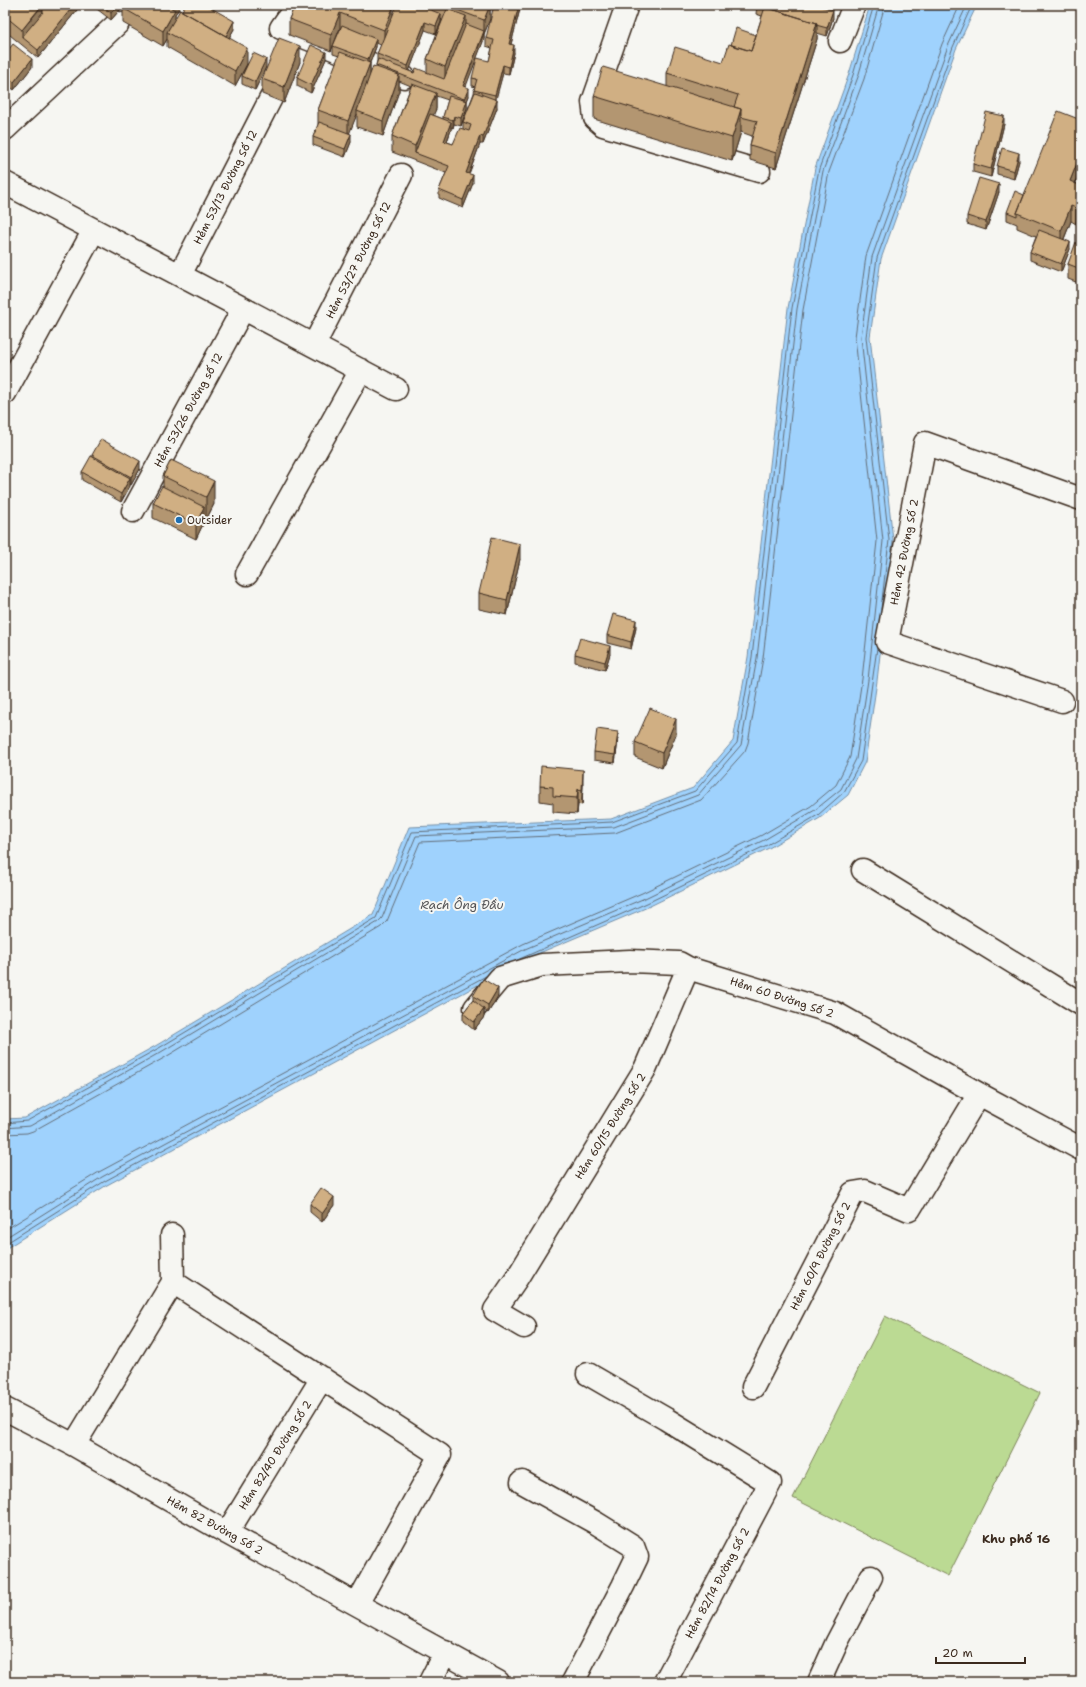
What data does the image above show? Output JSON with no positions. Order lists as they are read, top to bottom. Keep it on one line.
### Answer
{"streets":{"street":["Hẻm 53/13 Đường Số 12","Hẻm 53/27 Đường Số 12","Hẻm 53/26 Đường số 12","Hẻm 42 Đường Số 2","Hẻm 60 Đường Số 2","Hẻm 60/15 Đường Số 2","Hẻm 60/9 Đường Số 2","Hẻm 82/40 Đường Số 2","Hẻm 82 Đường Số 2","Hẻm 82/14 Đường Số 2"]},"crossings":[["Hẻm 60 Đường Số 2","Hẻm 60/15 Đường Số 2"],["Hẻm 60 Đường Số 2","Hẻm 60/9 Đường Số 2"],["Hẻm 82/40 Đường Số 2","Hẻm 82 Đường Số 2"]],"districts":["Khu phố 16"],"water":["Rạch Ông Đầu"],"places":["Outsider"],"scale_bar":"20 m"}
